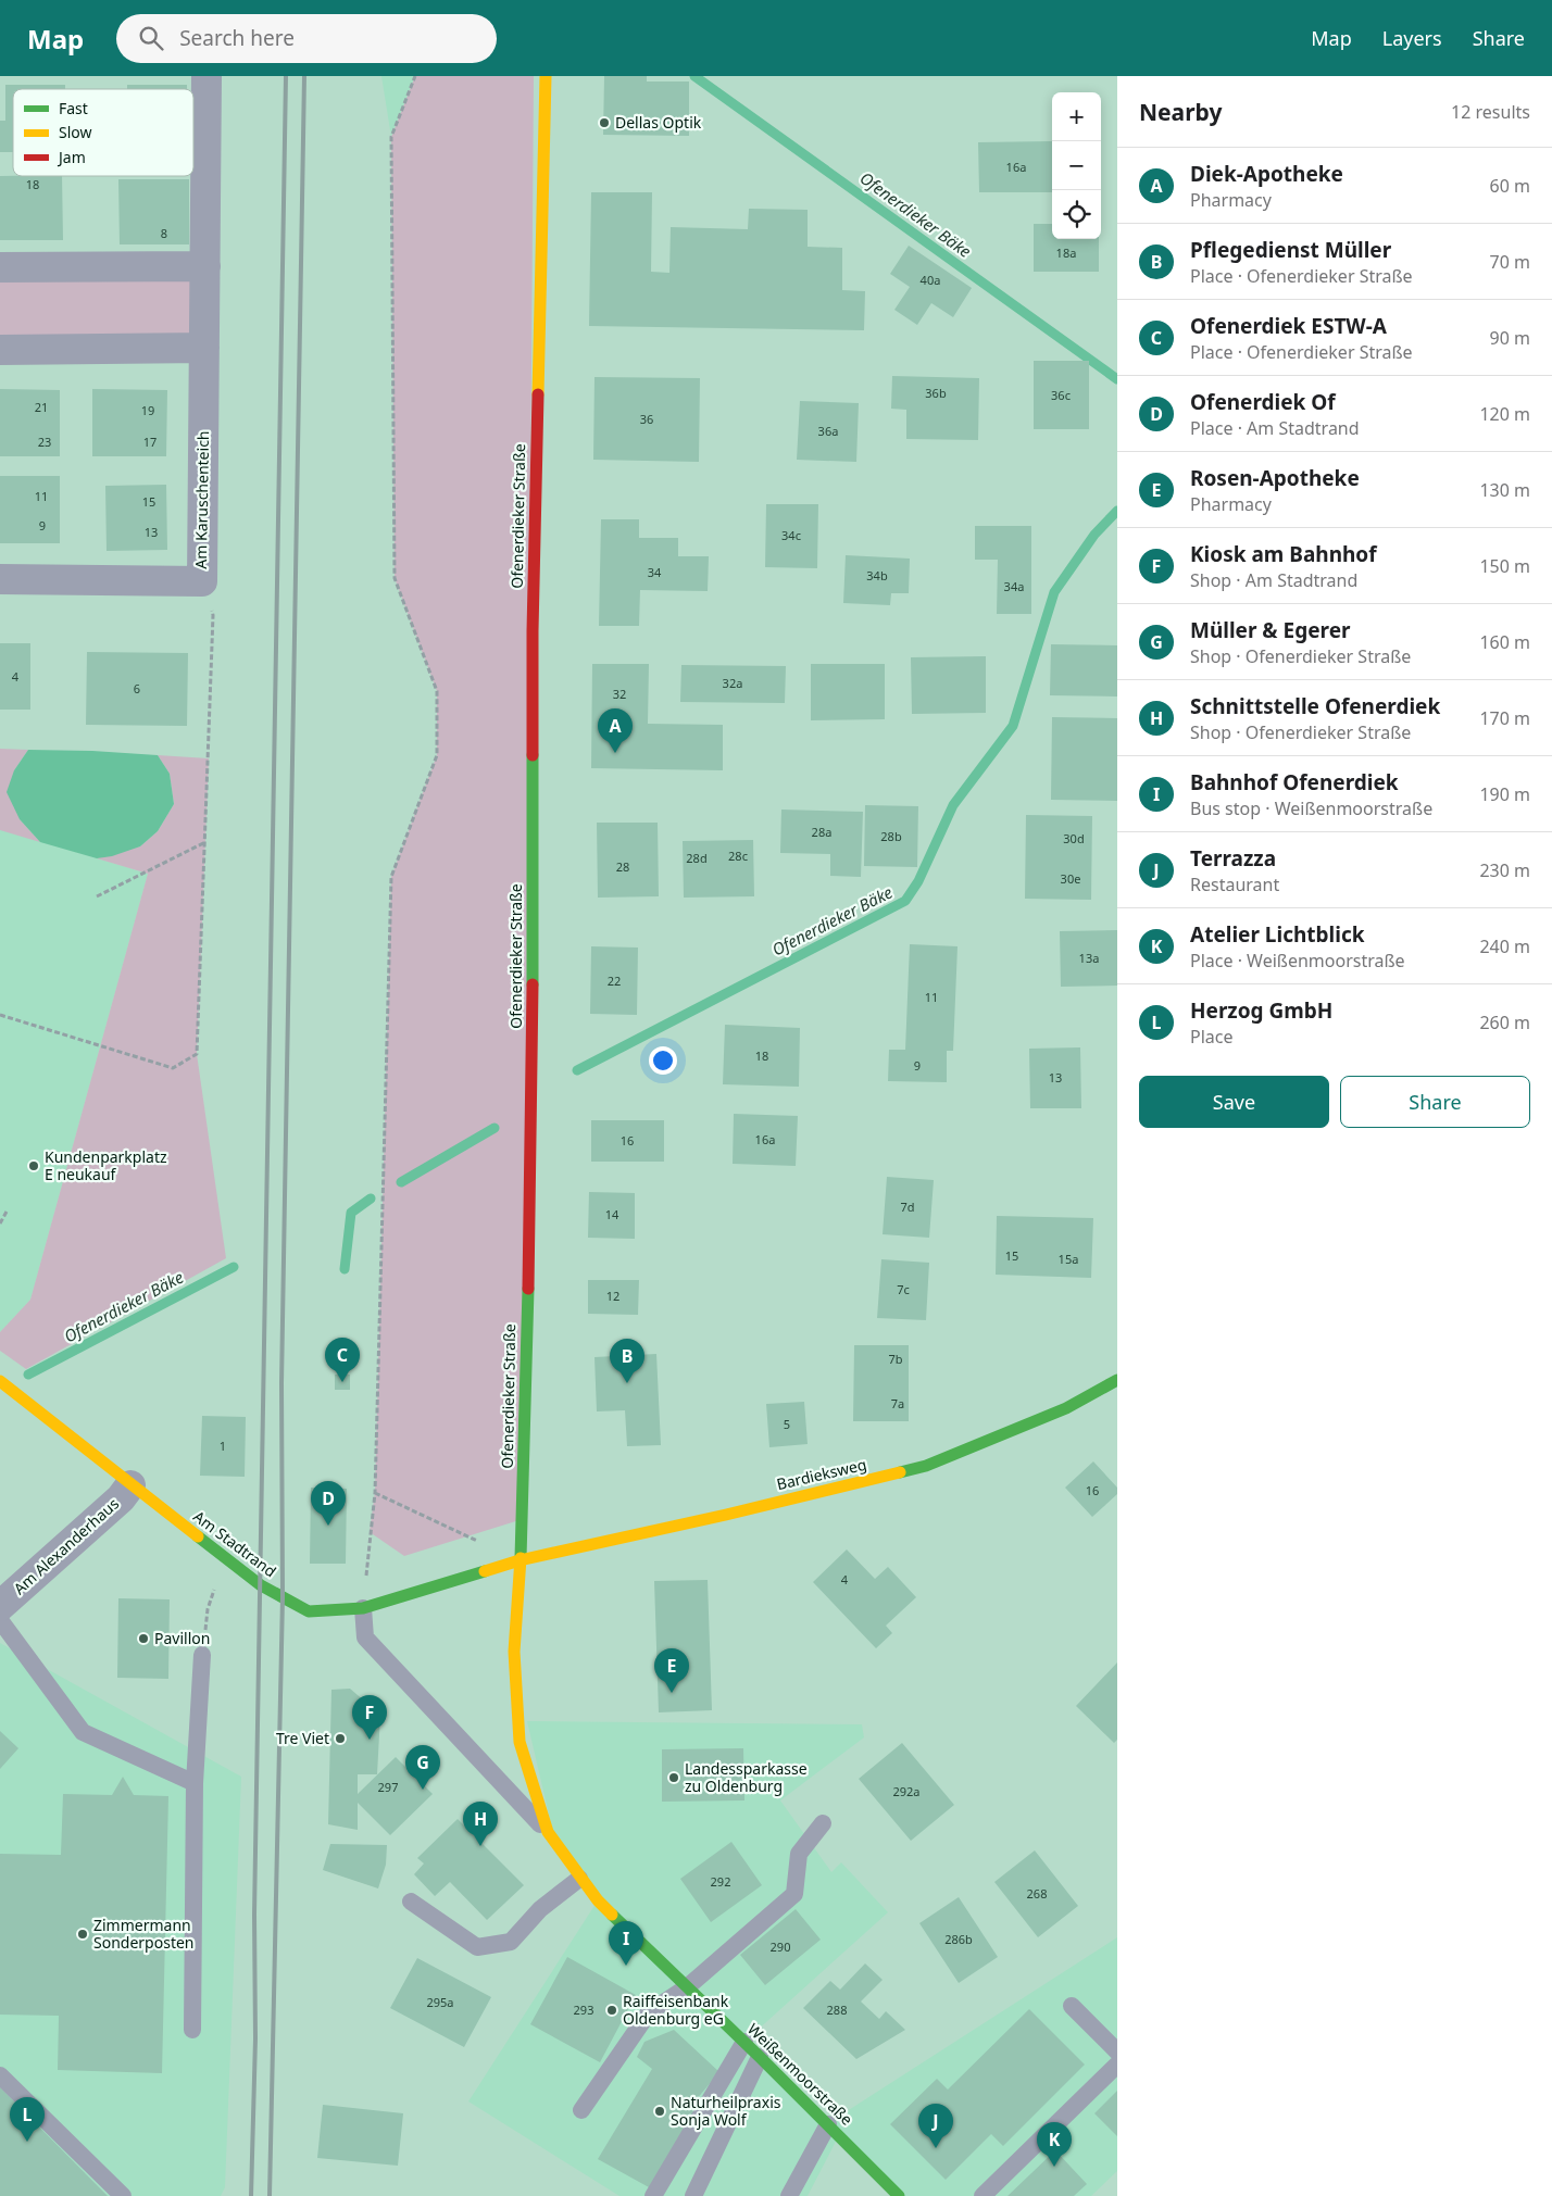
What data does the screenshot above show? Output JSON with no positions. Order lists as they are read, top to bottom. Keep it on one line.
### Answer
{"streets":{"street":["Am Karuschenteich","Ofenerdieker Straße","Bardieksweg","Am Stadtrand","Am Alexanderhaus","Weißenmoorstraße"]},"crossings":[["Ofenerdieker Straße","Bardieksweg"],["Ofenerdieker Straße","Am Stadtrand"],["Ofenerdieker Straße","Weißenmoorstraße"],["Bardieksweg","Am Stadtrand"],["Am Stadtrand","Am Alexanderhaus"]],"water":["Ofenerdieker Bäke"],"places":["Dellas Optik","Kundenparkplatz E neukauf","Pavillon","Tre Viet","Landessparkasse zu Oldenburg","Zimmermann Sonderposten","Raiffeisenbank Oldenburg eG","Naturheilpraxis Sonja Wolf"],"house_numbers":["16a","18","8","18a","40a","36b","36c","21","19","36","36a","23","17","11","15","9","13","34c","34","34b","34a","4","32a","6","32","28a","28b","30d","28c","28d","28","30e","13a","22","11","18","9","13","16a","16","7d","14","15","15a","7c","12","7b","7a","5","1","16","4","297","292a","292","268","286b","290","295a","293","288"],"legend":["Fast","Slow","Jam"],"page":{"header":"Map","search":"Search here","nav":["Map","Layers","Share"],"heading":["Nearby","12 results"],"map_buttons":["+","−"],"list":[{"mark":"A","name":"Diek-Apotheke","note":"Pharmacy","value":"60 m"},{"mark":"B","name":"Pflegedienst Müller","note":"Place · Ofenerdieker Straße","value":"70 m"},{"mark":"C","name":"Ofenerdiek ESTW-A","note":"Place · Ofenerdieker Straße","value":"90 m"},{"mark":"D","name":"Ofenerdiek Of","note":"Place · Am Stadtrand","value":"120 m"},{"mark":"E","name":"Rosen-Apotheke","note":"Pharmacy","value":"130 m"},{"mark":"F","name":"Kiosk am Bahnhof","note":"Shop · Am Stadtrand","value":"150 m"},{"mark":"G","name":"Müller & Egerer","note":"Shop · Ofenerdieker Straße","value":"160 m"},{"mark":"H","name":"Schnittstelle Ofenerdiek","note":"Shop · Ofenerdieker Straße","value":"170 m"},{"mark":"I","name":"Bahnhof Ofenerdiek","note":"Bus stop · Weißenmoorstraße","value":"190 m"},{"mark":"J","name":"Terrazza","note":"Restaurant","value":"230 m"},{"mark":"K","name":"Atelier Lichtblick","note":"Place · Weißenmoorstraße","value":"240 m"},{"mark":"L","name":"Herzog GmbH","note":"Place","value":"260 m"}],"pins":["A","C","B","D","E","F","G","H","I","L","J","K"],"buttons":["Save","Share"]}}
